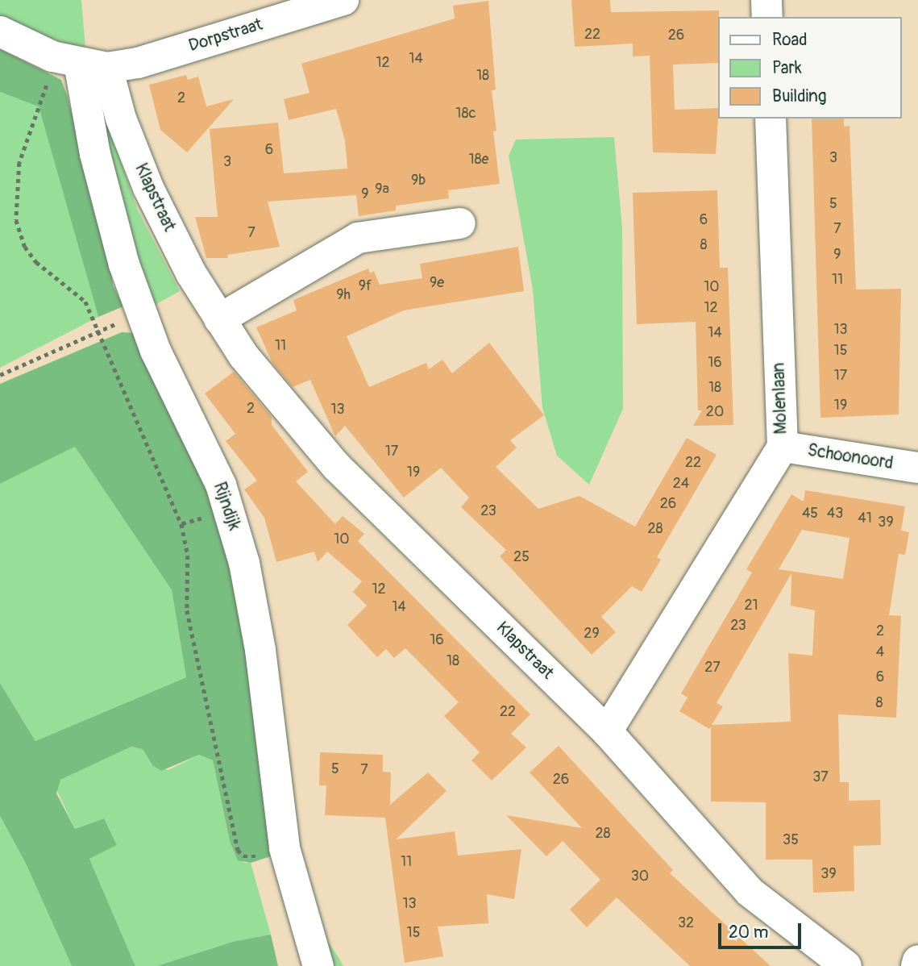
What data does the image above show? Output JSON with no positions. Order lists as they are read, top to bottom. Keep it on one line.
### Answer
{"streets":{"street":["Dorpstraat","Klapstraat","Molenlaan","Schoonoord","Rijndijk"]},"crossings":[["Dorpstraat","Klapstraat"],["Dorpstraat","Rijndijk"],["Klapstraat","Molenlaan"],["Klapstraat","Rijndijk"],["Molenlaan","Schoonoord"]],"house_numbers":["22","26","14","12","18","2","18c","6","3","18e","3","9b","9a","9","5","6","7","7","8","9","11","9e","9f","10","9h","12","13","14","11","15","16","17","18","19","2","13","20","17","22","19","24","26","23","45","43","41","39","28","10","25","12","21","14","23","2","29","16","4","18","27","6","8","22","5","7","37","26","28","35","11","39","30","13","32","15"],"legend":["Road","Park","Building"],"scale_bar":"20 m"}
